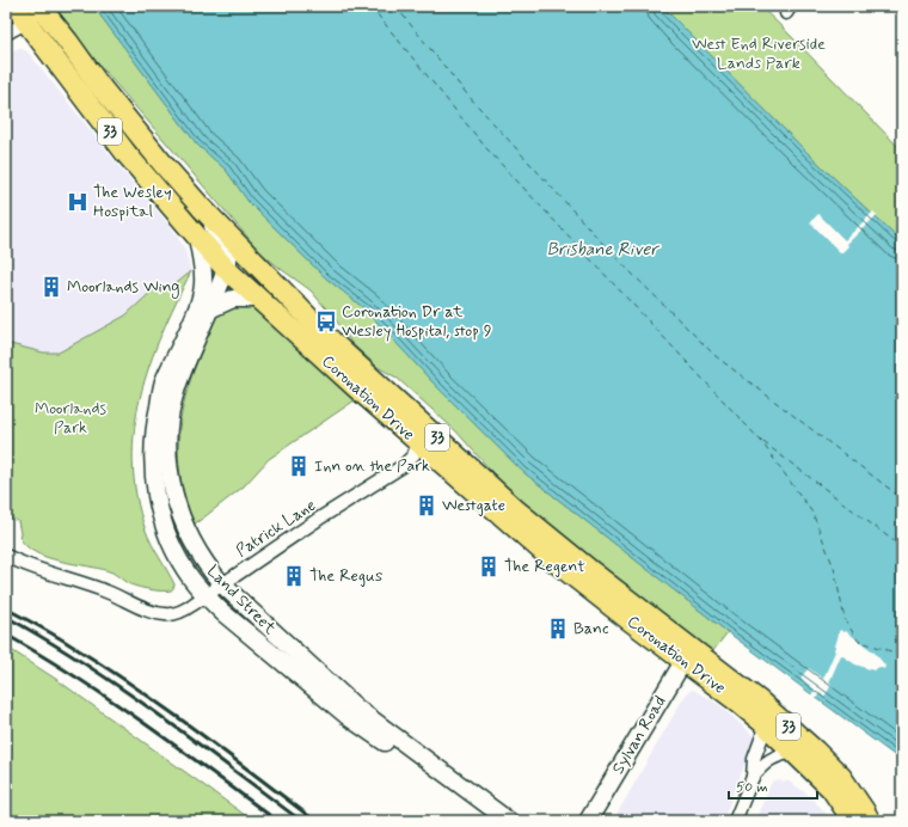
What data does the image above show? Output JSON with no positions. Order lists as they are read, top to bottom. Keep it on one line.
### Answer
{"streets":{"highway":["33","Coronation Drive"],"main road":["Land Street","Sylvan Road"],"street":["Patrick Lane"]},"crossings":[["Coronation Drive","Patrick Lane"],["Coronation Drive","Land Street"],["Coronation Drive","Sylvan Road"],["Patrick Lane","Land Street"]],"water":["Brisbane River"],"parks":["West End Riverside Lands Park","Moorlands Park"],"places":{"hospital":["The Wesley Hospital"],"building":["Moorlands Wing","Inn on the Park","Westgate","The Regent","The Regus","Banc"],"bus stop":["Coronation Dr at Wesley Hospital, stop 9"]},"scale_bar":"50 m"}
